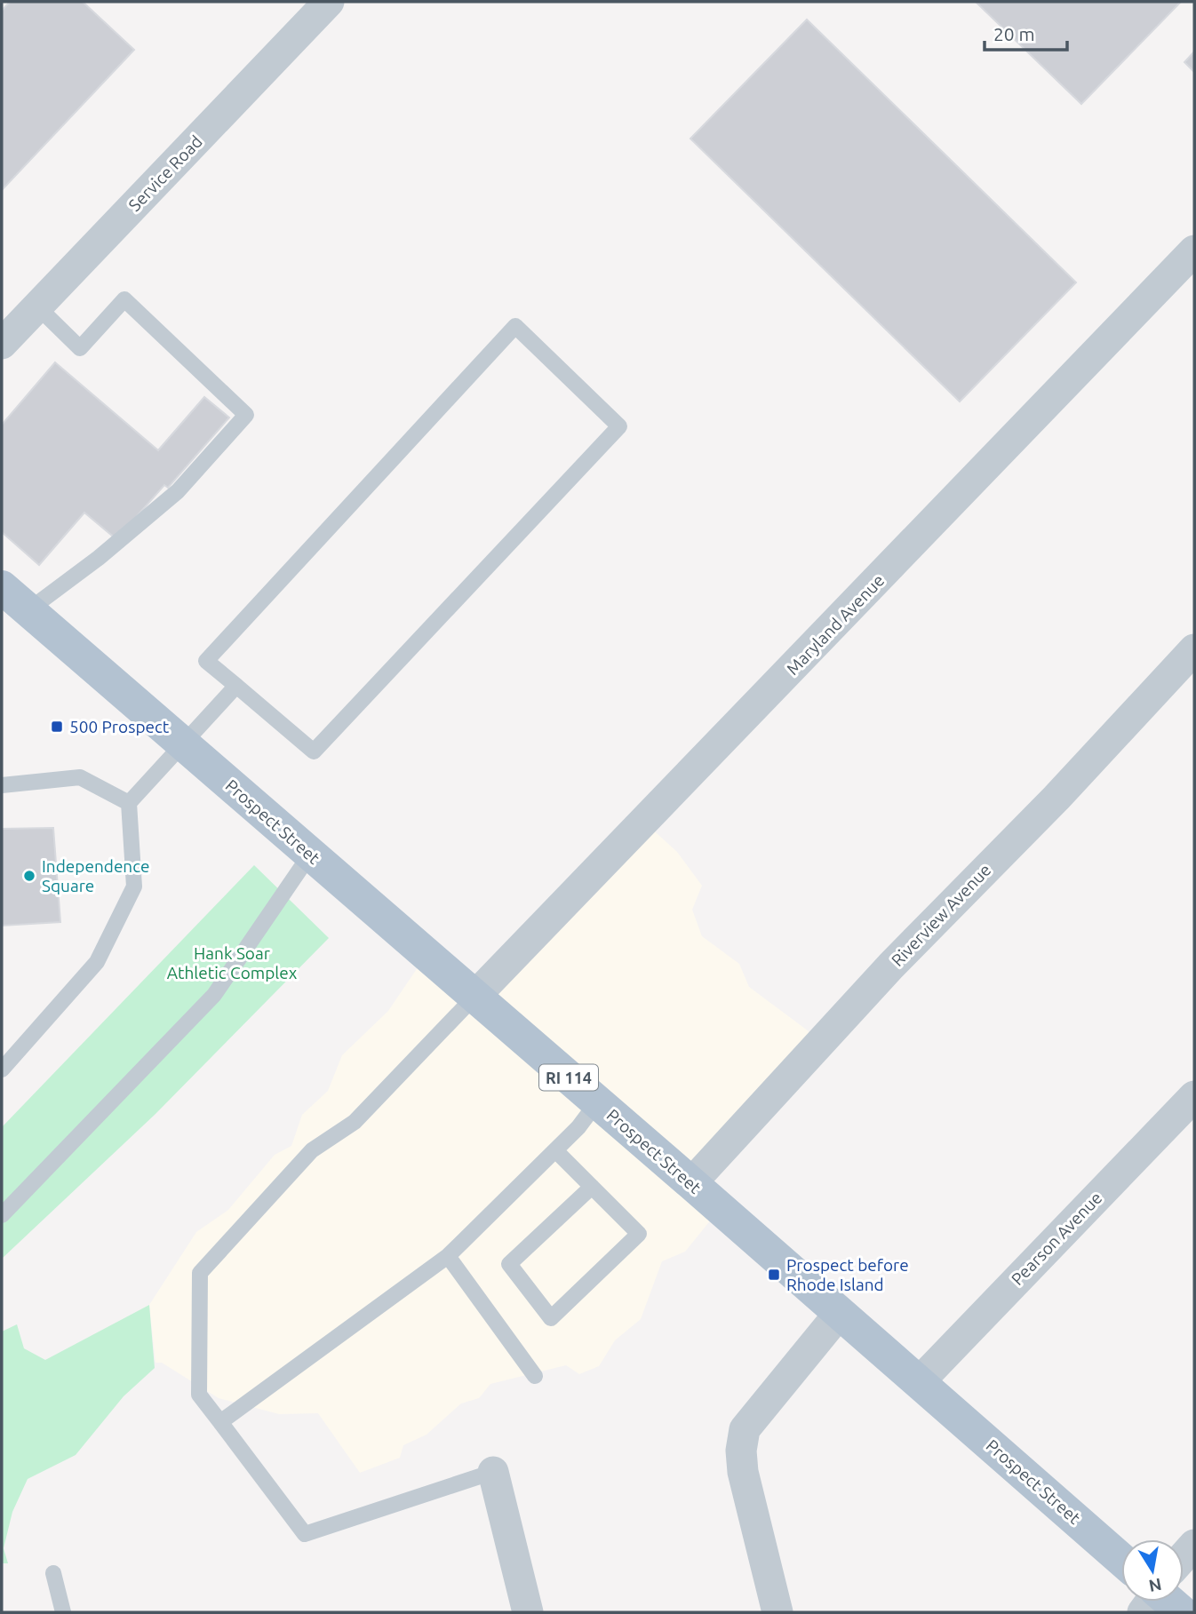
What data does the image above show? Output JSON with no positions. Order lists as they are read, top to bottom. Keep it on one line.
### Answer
{"streets":{"main road":["Prospect Street","RI 114"],"street":["Service Road","Maryland Avenue","Riverview Avenue","Pearson Avenue"]},"crossings":[["Maryland Avenue","Prospect Street"],["Prospect Street","Riverview Avenue"],["Prospect Street","Pearson Avenue"]],"parks":["Hank Soar Athletic Complex"],"places":{"transit":["500 Prospect","Prospect before Rhode Island"],"other":["Independence Square"]},"scale_bar":"20 m","north":"bottom"}
